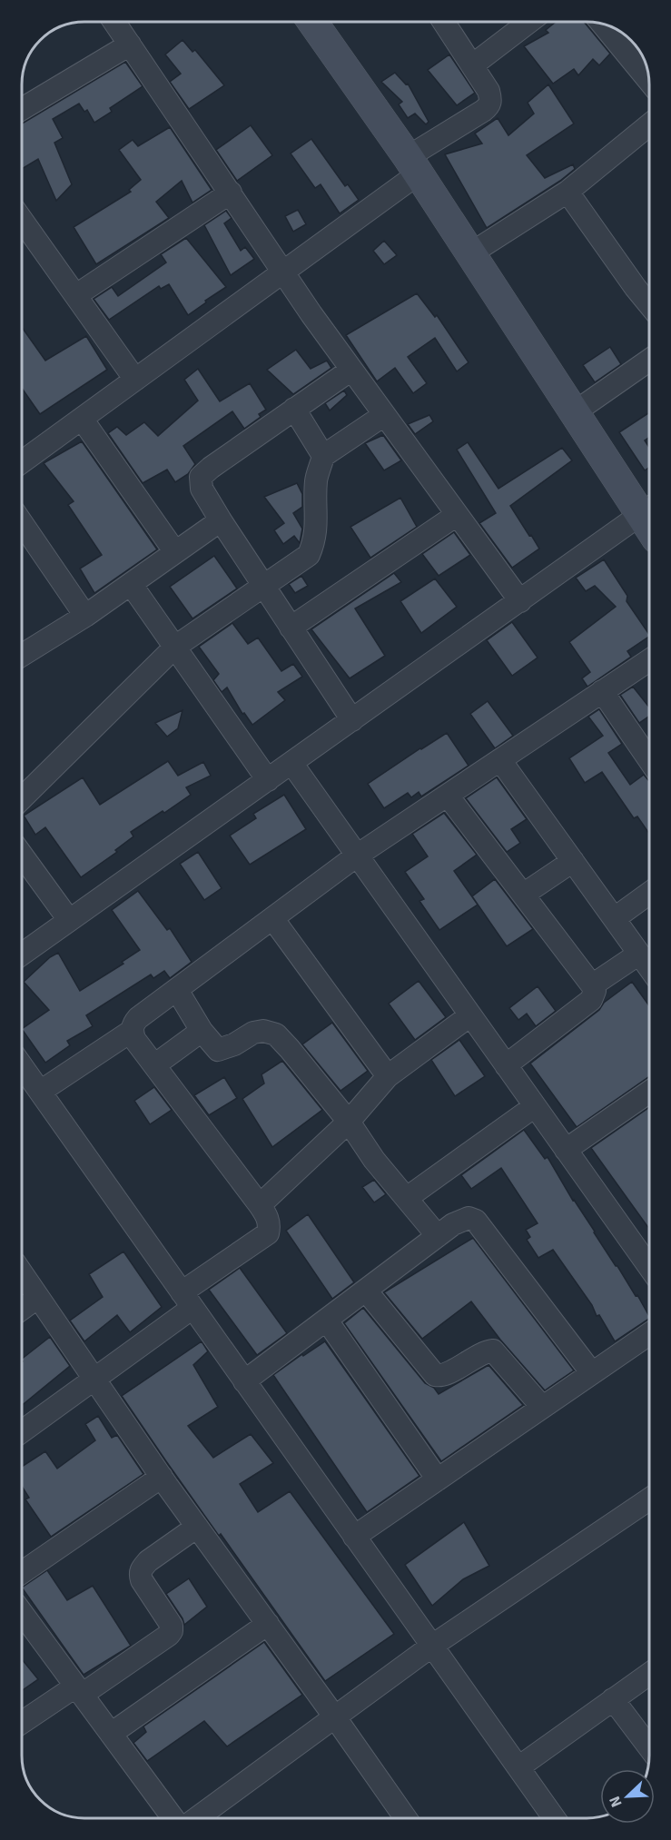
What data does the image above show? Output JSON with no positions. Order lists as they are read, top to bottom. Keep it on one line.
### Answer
{"north":"bottom left"}
